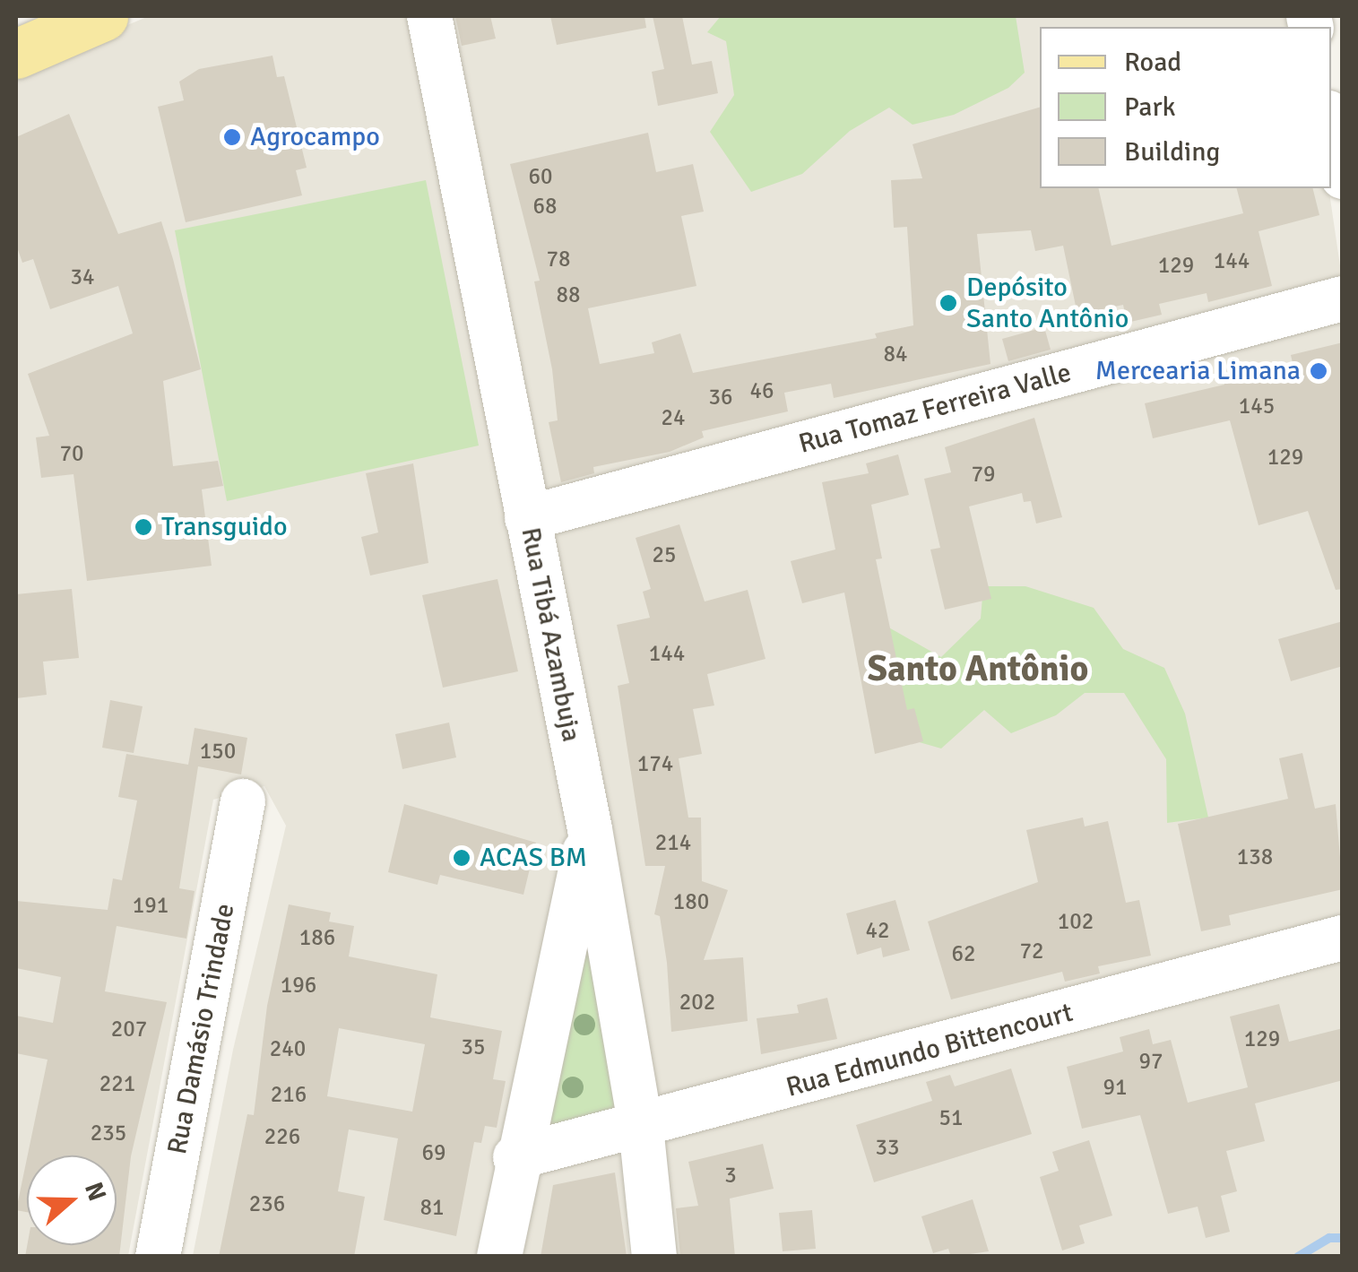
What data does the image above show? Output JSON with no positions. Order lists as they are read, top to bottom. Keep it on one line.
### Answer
{"streets":{"street":["Rua Tomaz Ferreira Valle","Rua Tibá Azambuja","Rua Damásio Trindade","Rua Edmundo Bittencourt"]},"crossings":[["Rua Tomaz Ferreira Valle","Rua Tibá Azambuja"],["Rua Tibá Azambuja","Rua Edmundo Bittencourt"]],"districts":["Santo Antônio"],"places":["Agrocampo","Depósito Santo Antônio","Mercearia Limana","Transguido","ACAS BM"],"house_numbers":["60","68","78","144","129","34","88","84","46","36","145","24","70","129","79","25","144","150","174","214","138","180","191","102","42","186","72","62","196","202","207","129","35","240","97","221","91","216","51","235","226","33","69","3","236","81"],"legend":["Road","Park","Building"],"north":"right"}
